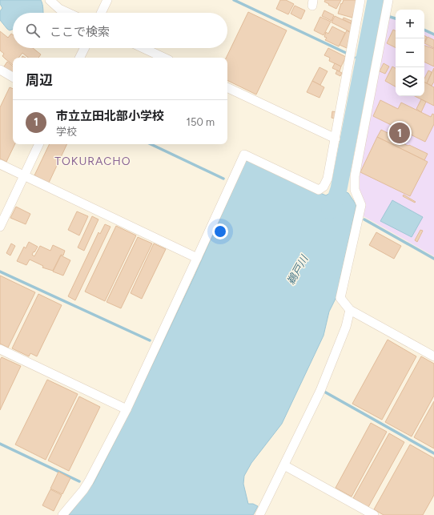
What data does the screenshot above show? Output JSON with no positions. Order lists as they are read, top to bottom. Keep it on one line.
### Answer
{"districts":["TOKURACHO"],"water":["鵜戸川"],"page":{"map_buttons":["+","−"],"search":"ここで検索","heading":"周辺","list":[{"mark":"1","name":"市立立田北部小学校","note":"学校","value":"150 m"}],"pins":"1"}}
